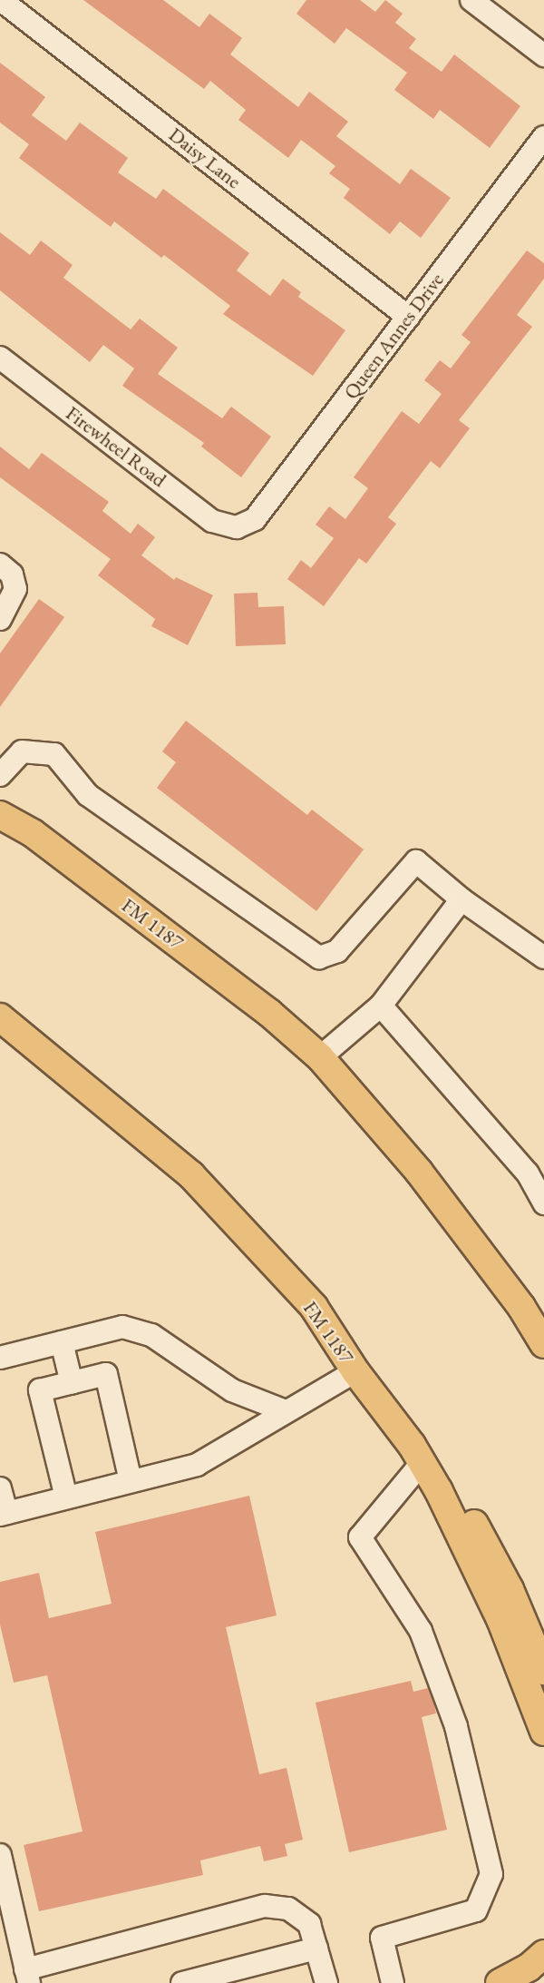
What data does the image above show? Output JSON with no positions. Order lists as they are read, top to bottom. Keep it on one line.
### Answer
{"streets":{"main road":["FM 1187"],"street":["Daisy Lane","Queen Annes Drive","Firewheel Road"]},"crossings":[["Daisy Lane","Queen Annes Drive"],["Queen Annes Drive","Firewheel Road"]]}
